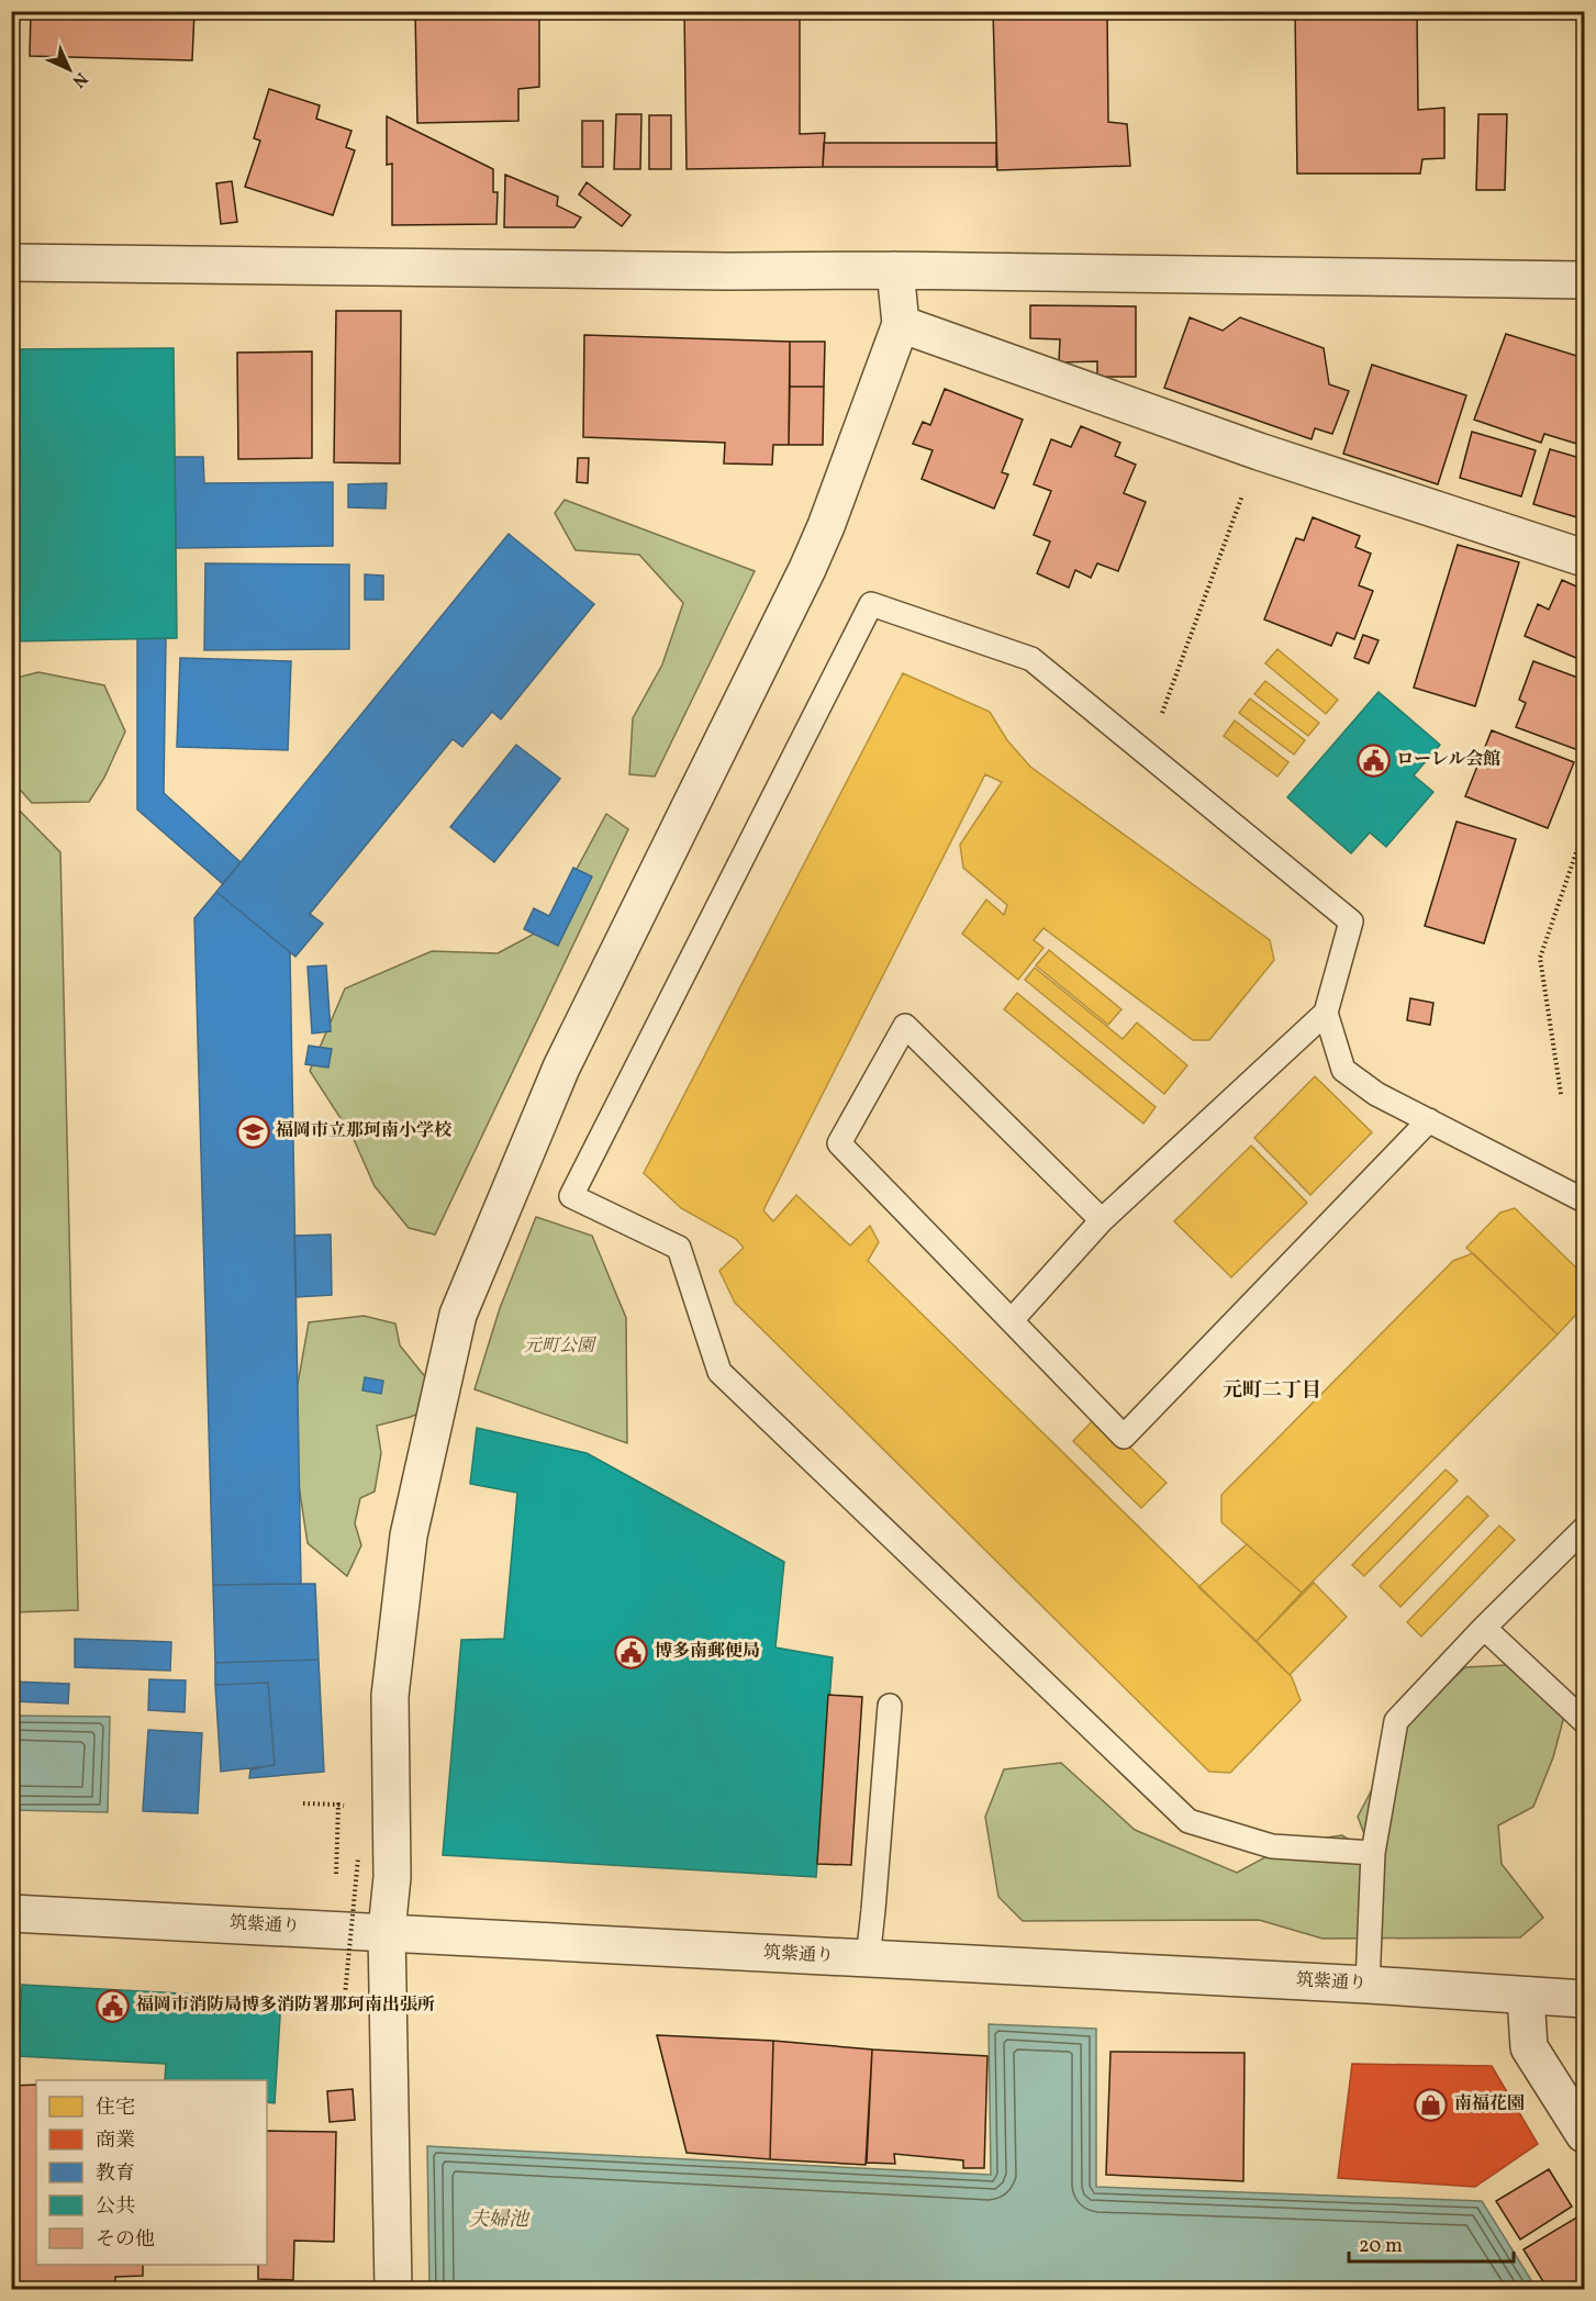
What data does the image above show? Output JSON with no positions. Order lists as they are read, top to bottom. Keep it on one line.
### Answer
{"streets":{"street":["筑紫通り"]},"districts":["元町二丁目"],"water":["夫婦池"],"parks":["元町公園"],"places":{"public building":["ローレル会館","博多南郵便局","福岡市消防局博多消防署那珂南出張所"],"school or university":["福岡市立那珂南小学校"],"shop":["南福花園"]},"legend":["住宅","商業","教育","公共","その他"],"scale_bar":"20 m","north":"bottom right"}
